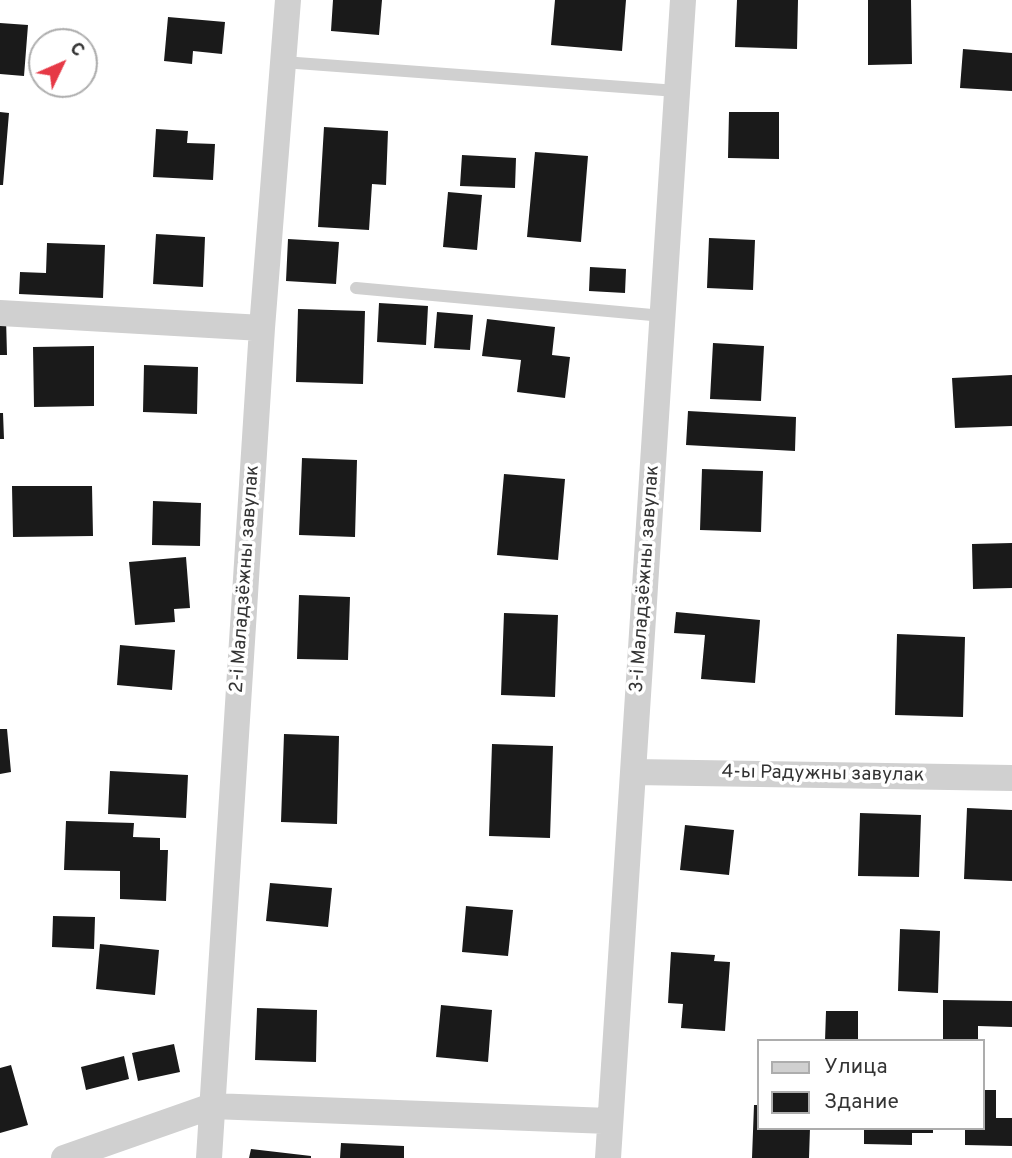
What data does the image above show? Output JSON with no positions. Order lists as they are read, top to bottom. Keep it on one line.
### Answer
{"streets":{"street":["2-і Маладзёжны завулак","3-і Маладзёжны завулак","4-ы Радужны завулак"]},"crossings":[["3-і Маладзёжны завулак","4-ы Радужны завулак"]],"legend":["Улица","Здание"],"north":"top right"}
